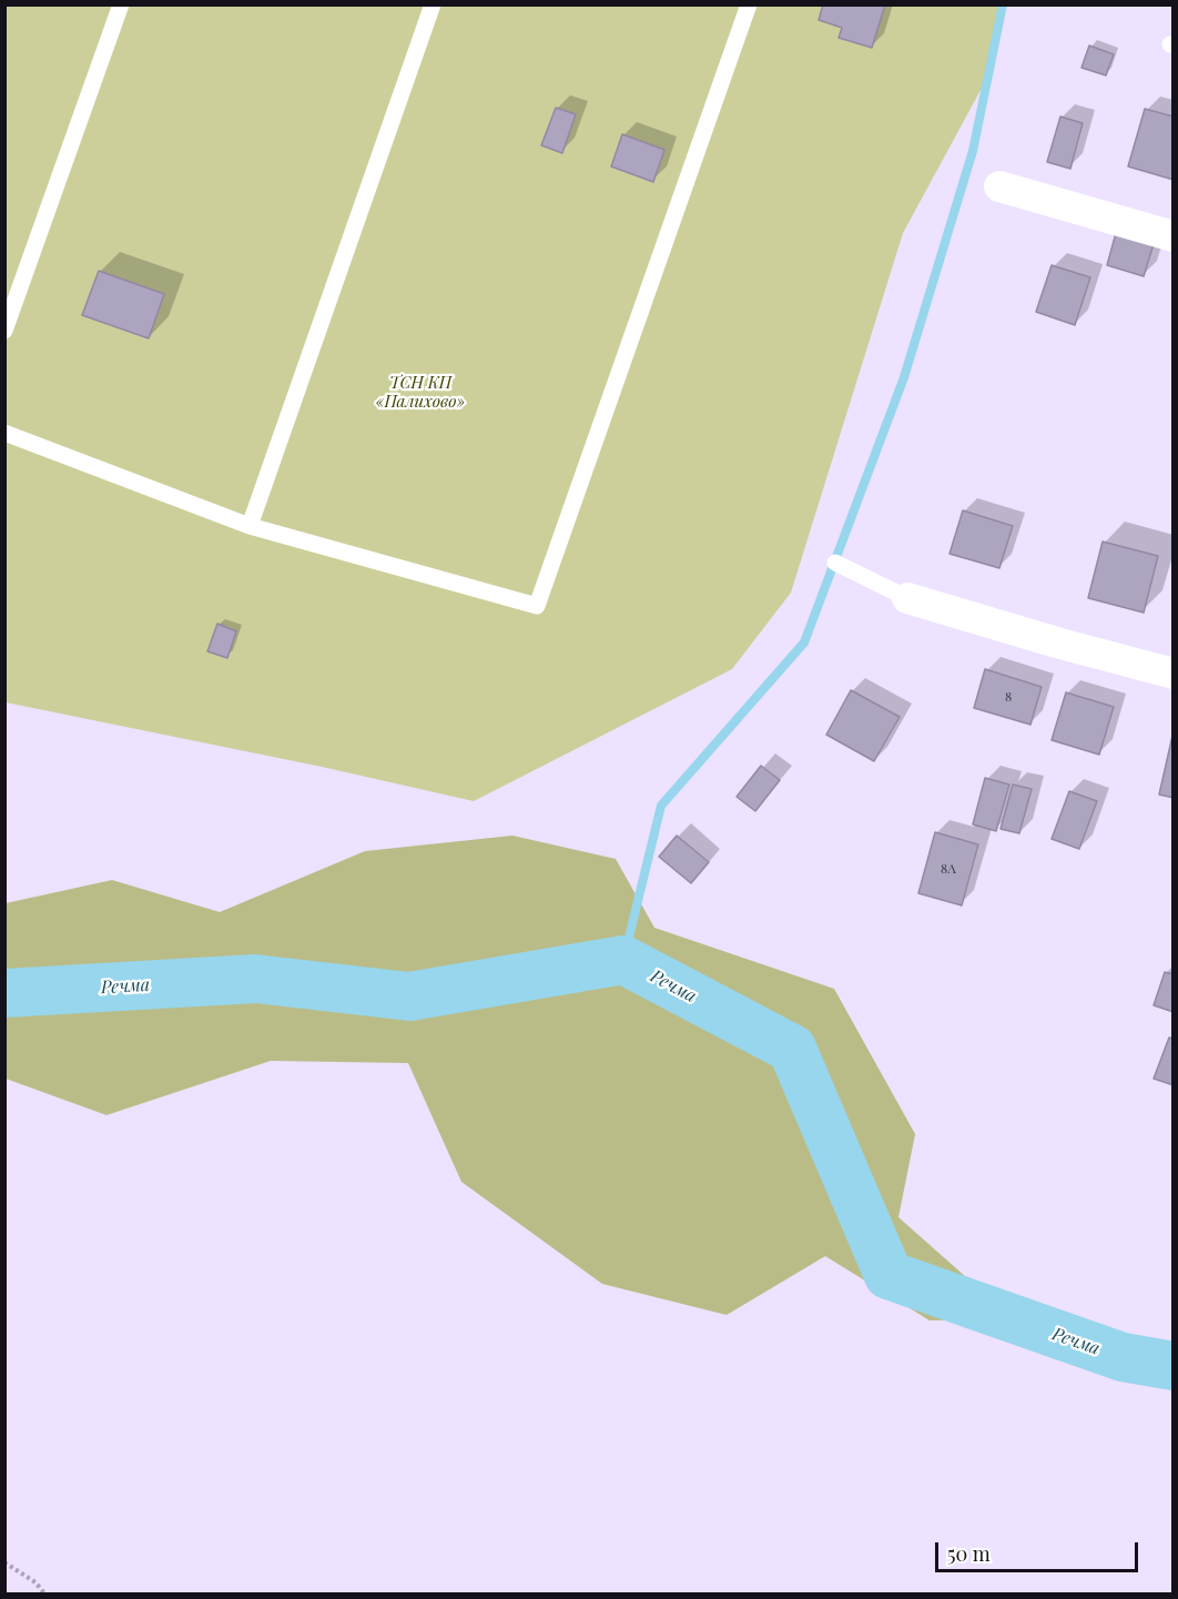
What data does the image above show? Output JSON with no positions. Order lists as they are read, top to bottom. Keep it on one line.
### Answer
{"water":["Речма"],"parks":["ТСН КП «Палихово»"],"house_numbers":["8","8А"],"scale_bar":"50 m"}
